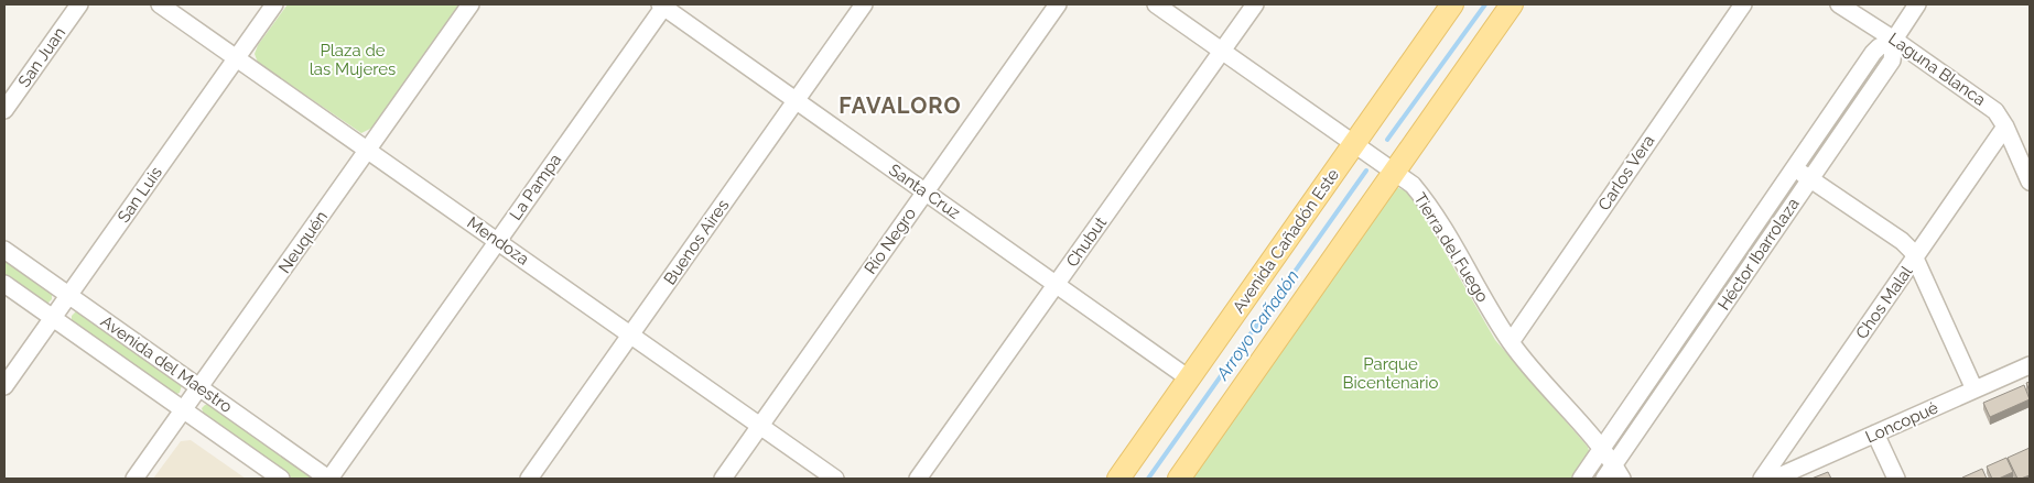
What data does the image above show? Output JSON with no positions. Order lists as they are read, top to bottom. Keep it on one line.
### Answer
{"streets":{"main road":["Avenida Cañadón Este"],"street":["San Juan","Laguna Blanca","Carlos Vera","La Pampa","Santa Cruz","San Luis","Mendoza","Río Negro","Neuquén","Buenos Aires","Chubut","Tierra del Fuego","Héctor Ibarrolaza","Chos Malal","Avenida del Maestro","Loncopué"]},"crossings":[["Laguna Blanca","Héctor Ibarrolaza"],["Laguna Blanca","Chos Malal"],["Carlos Vera","Tierra del Fuego"],["La Pampa","Santa Cruz"],["La Pampa","Mendoza"],["La Pampa","Avenida del Maestro"],["Santa Cruz","Río Negro"],["Santa Cruz","Avenida Cañadón Este"],["Santa Cruz","Buenos Aires"],["Santa Cruz","Chubut"],["San Luis","Mendoza"],["San Luis","Avenida del Maestro"],["Mendoza","Río Negro"],["Mendoza","Neuquén"],["Mendoza","Buenos Aires"],["Avenida Cañadón Este","Tierra del Fuego"],["Neuquén","Avenida del Maestro"],["Chubut","Tierra del Fuego"],["Tierra del Fuego","Héctor Ibarrolaza"]],"districts":["FAVALORO"],"water":["Arroyo Cañadón"],"parks":["Plaza de las Mujeres","Parque Bicentenario"]}
